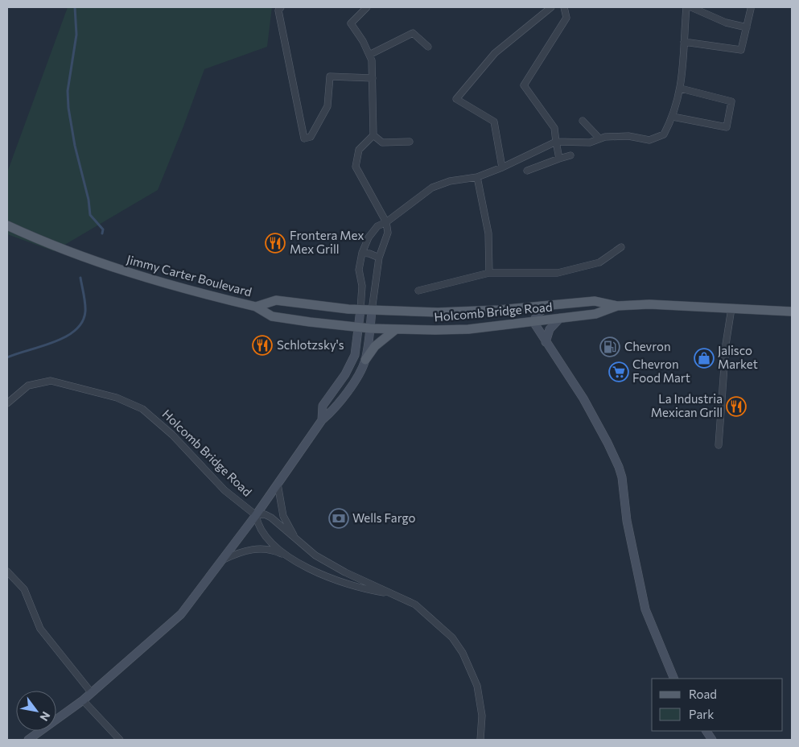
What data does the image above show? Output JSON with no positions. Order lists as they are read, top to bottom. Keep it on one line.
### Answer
{"streets":{"main road":["Jimmy Carter Boulevard","Holcomb Bridge Road"]},"crossings":[["Jimmy Carter Boulevard","Holcomb Bridge Road"]],"places":{"restaurant":["Frontera Mex Mex Grill","Schlotzsky's","La Industria Mexican Grill"],"fuel station":["Chevron"],"shop":["Jalisco Market"],"supermarket":["Chevron Food Mart"],"bank":["Wells Fargo"]},"legend":["Road","Park"],"north":"bottom right"}
